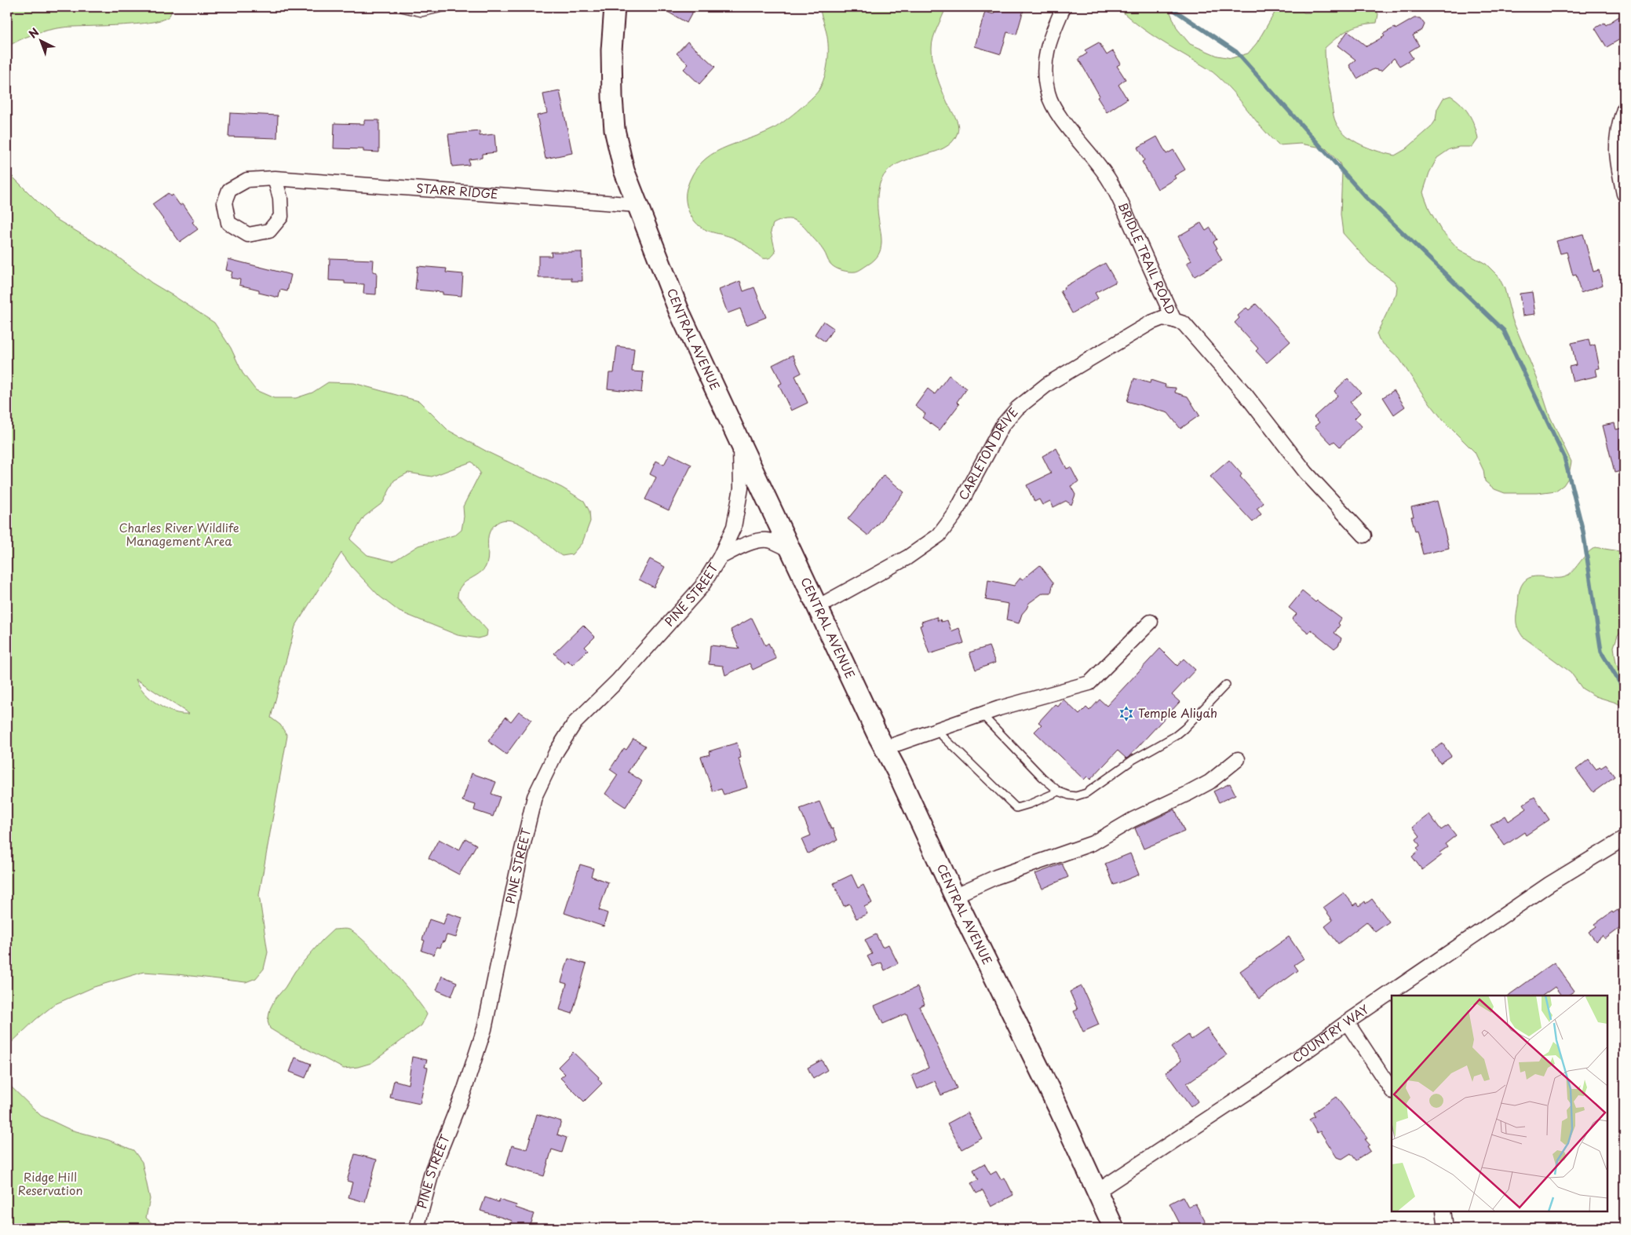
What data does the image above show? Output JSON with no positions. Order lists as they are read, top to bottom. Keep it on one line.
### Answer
{"streets":{"main road":["CENTRAL AVENUE"],"street":["STARR RIDGE","BRIDLE TRAIL ROAD","CARLETON DRIVE","PINE STREET","COUNTRY WAY"]},"crossings":[["STARR RIDGE","CENTRAL AVENUE"],["BRIDLE TRAIL ROAD","CARLETON DRIVE"],["CENTRAL AVENUE","CARLETON DRIVE"],["CENTRAL AVENUE","PINE STREET"],["CENTRAL AVENUE","COUNTRY WAY"]],"parks":["Charles River Wildlife Management Area","Ridge Hill Reservation"],"places":{"synagogue":["Temple Aliyah"]},"north":"top left"}
